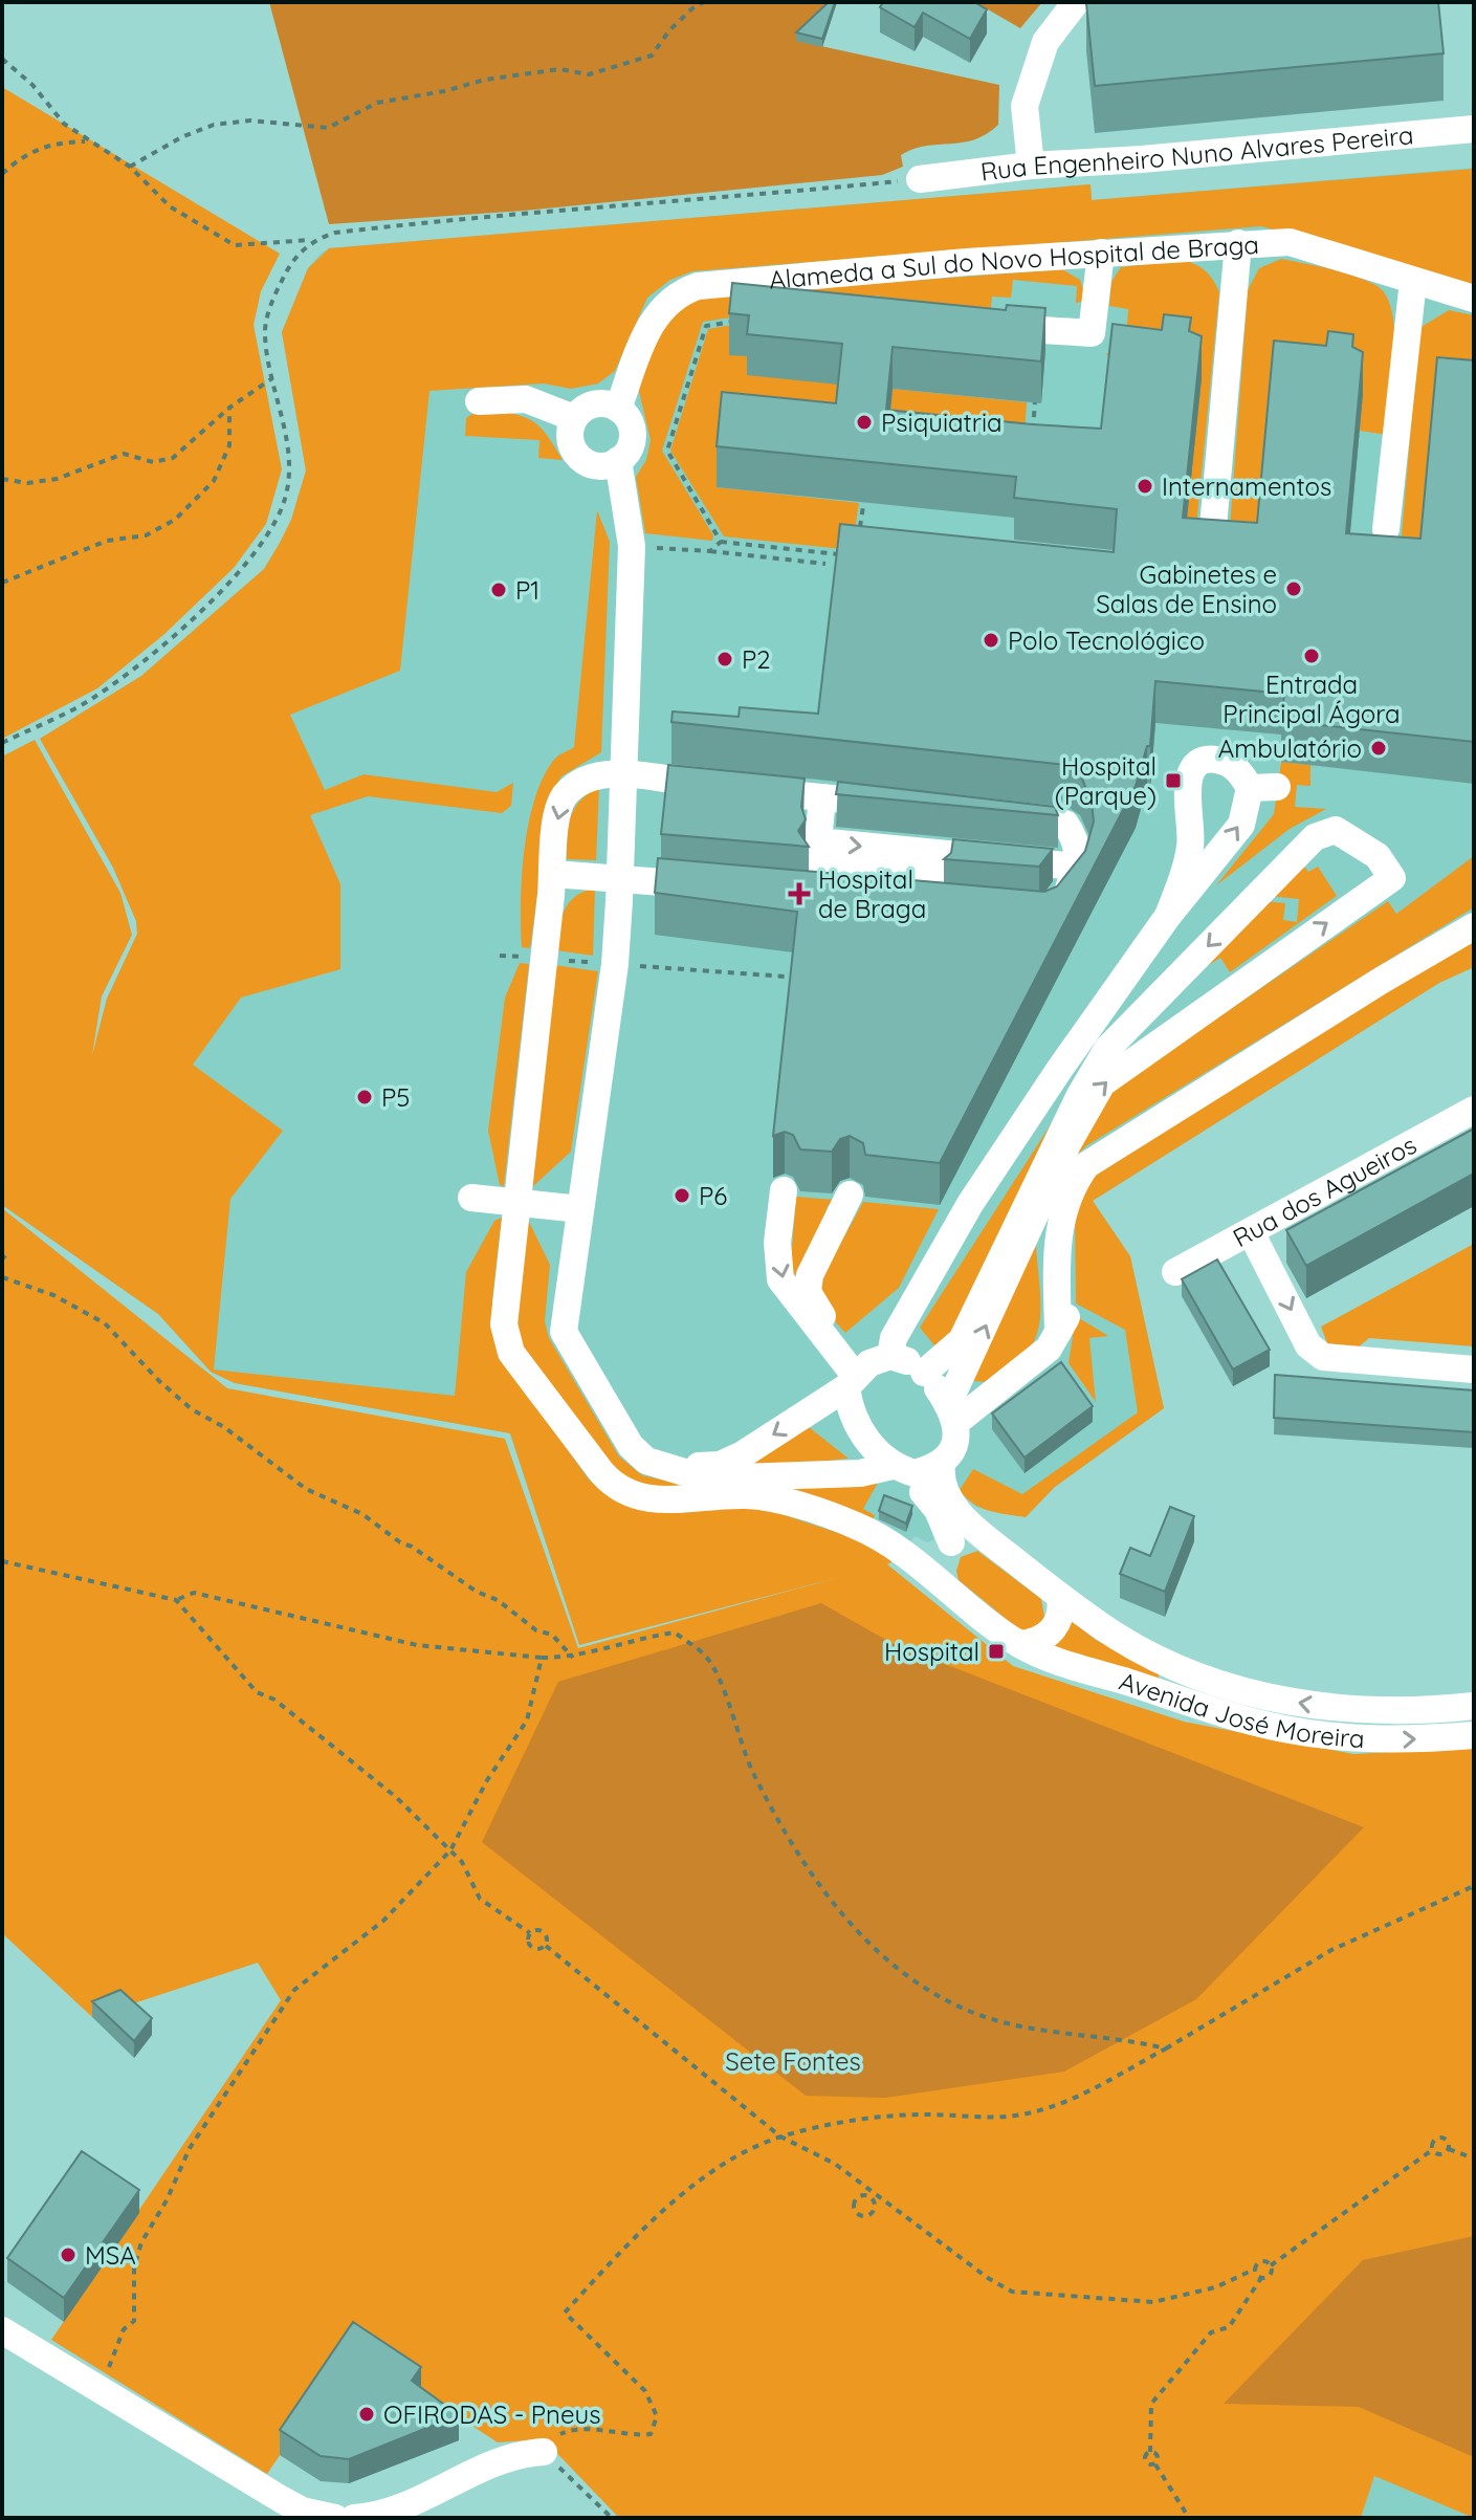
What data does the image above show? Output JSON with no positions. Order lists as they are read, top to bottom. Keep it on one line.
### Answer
{"streets":{"street":["Rua Engenheiro Nuno Alvares Pereira","Alameda a Sul do Novo Hospital de Braga","Rua dos Agueiros","Avenida José Moreira"]},"parks":["Sete Fontes"],"places":{"other":["Psiquiatria","Internamentos","Gabinetes e Salas de Ensino","P1","Polo Tecnológico","Entrada Principal Ágora","P2","Ambulatório","P5","P6","MSA","OFIRODAS - Pneus"],"transit":["Hospital (Parque)","Hospital"],"health":["Hospital de Braga"]}}
